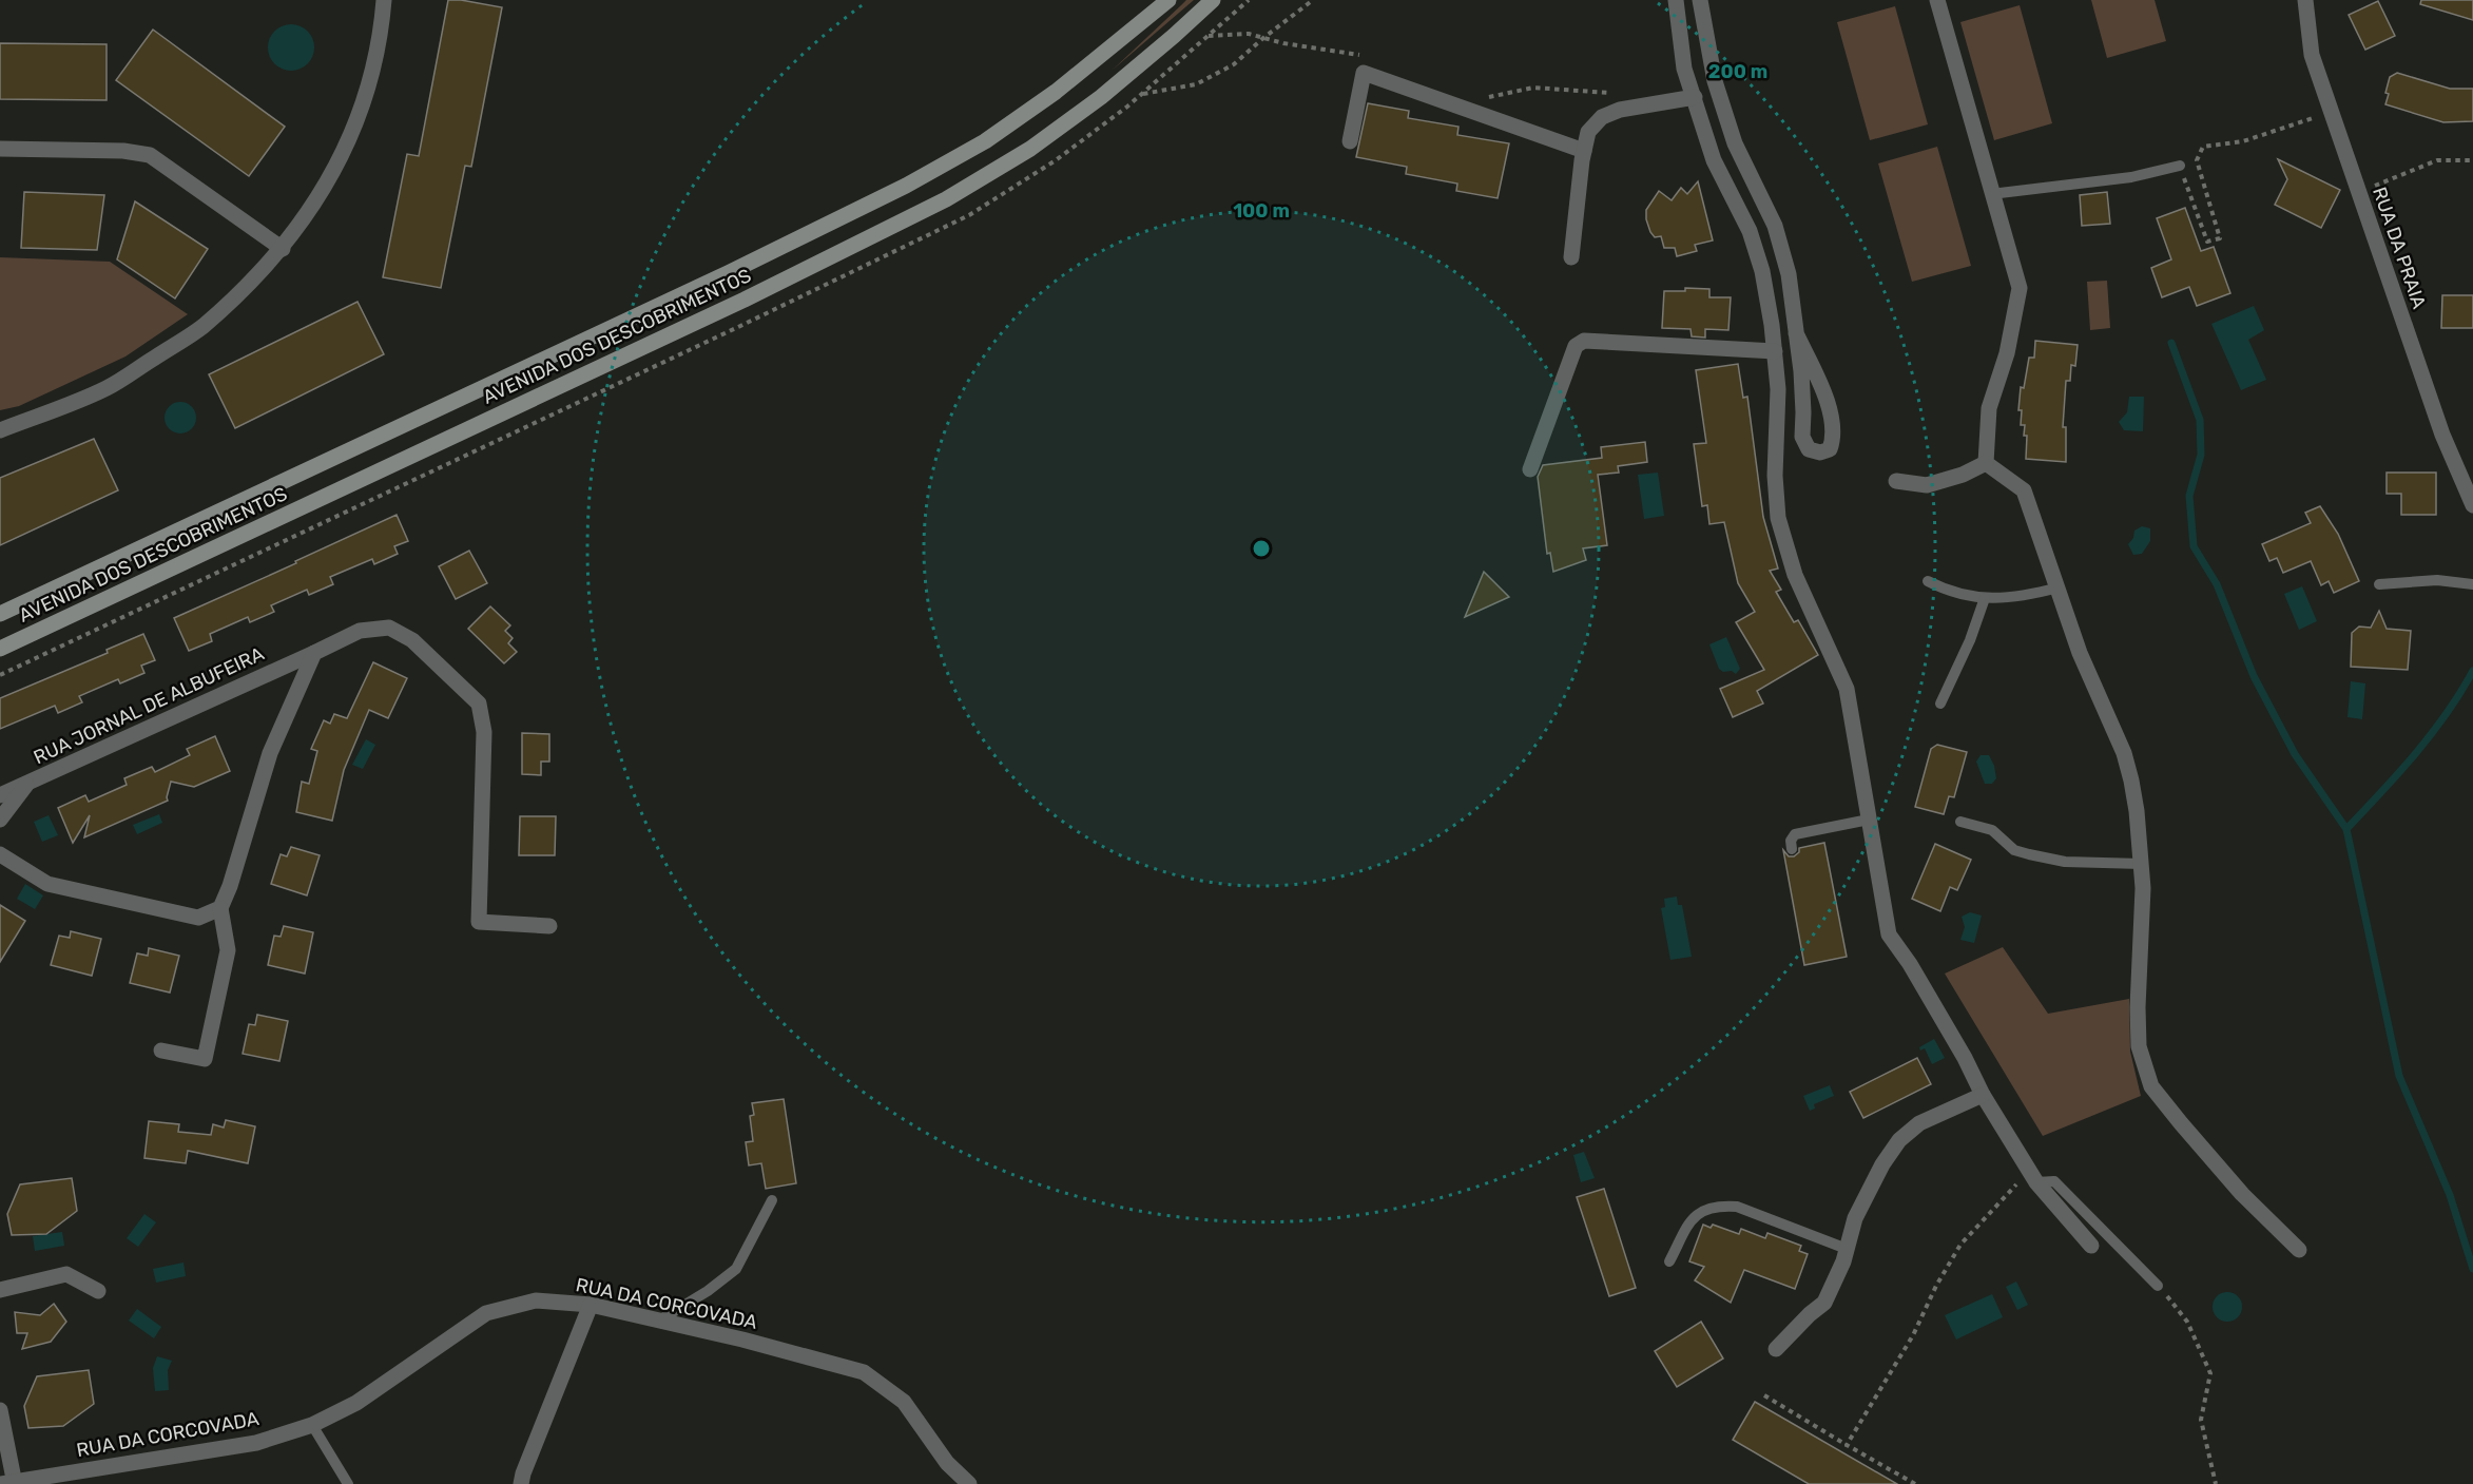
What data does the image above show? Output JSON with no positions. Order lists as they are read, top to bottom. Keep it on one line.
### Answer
{"streets":{"street":["RUA DA PRAIA","AVENIDA DOS DESCOBRIMENTOS","RUA JORNAL DE ALBUFEIRA","RUA DA CORCOVADA"]},"rings":["200 m","100 m"]}
